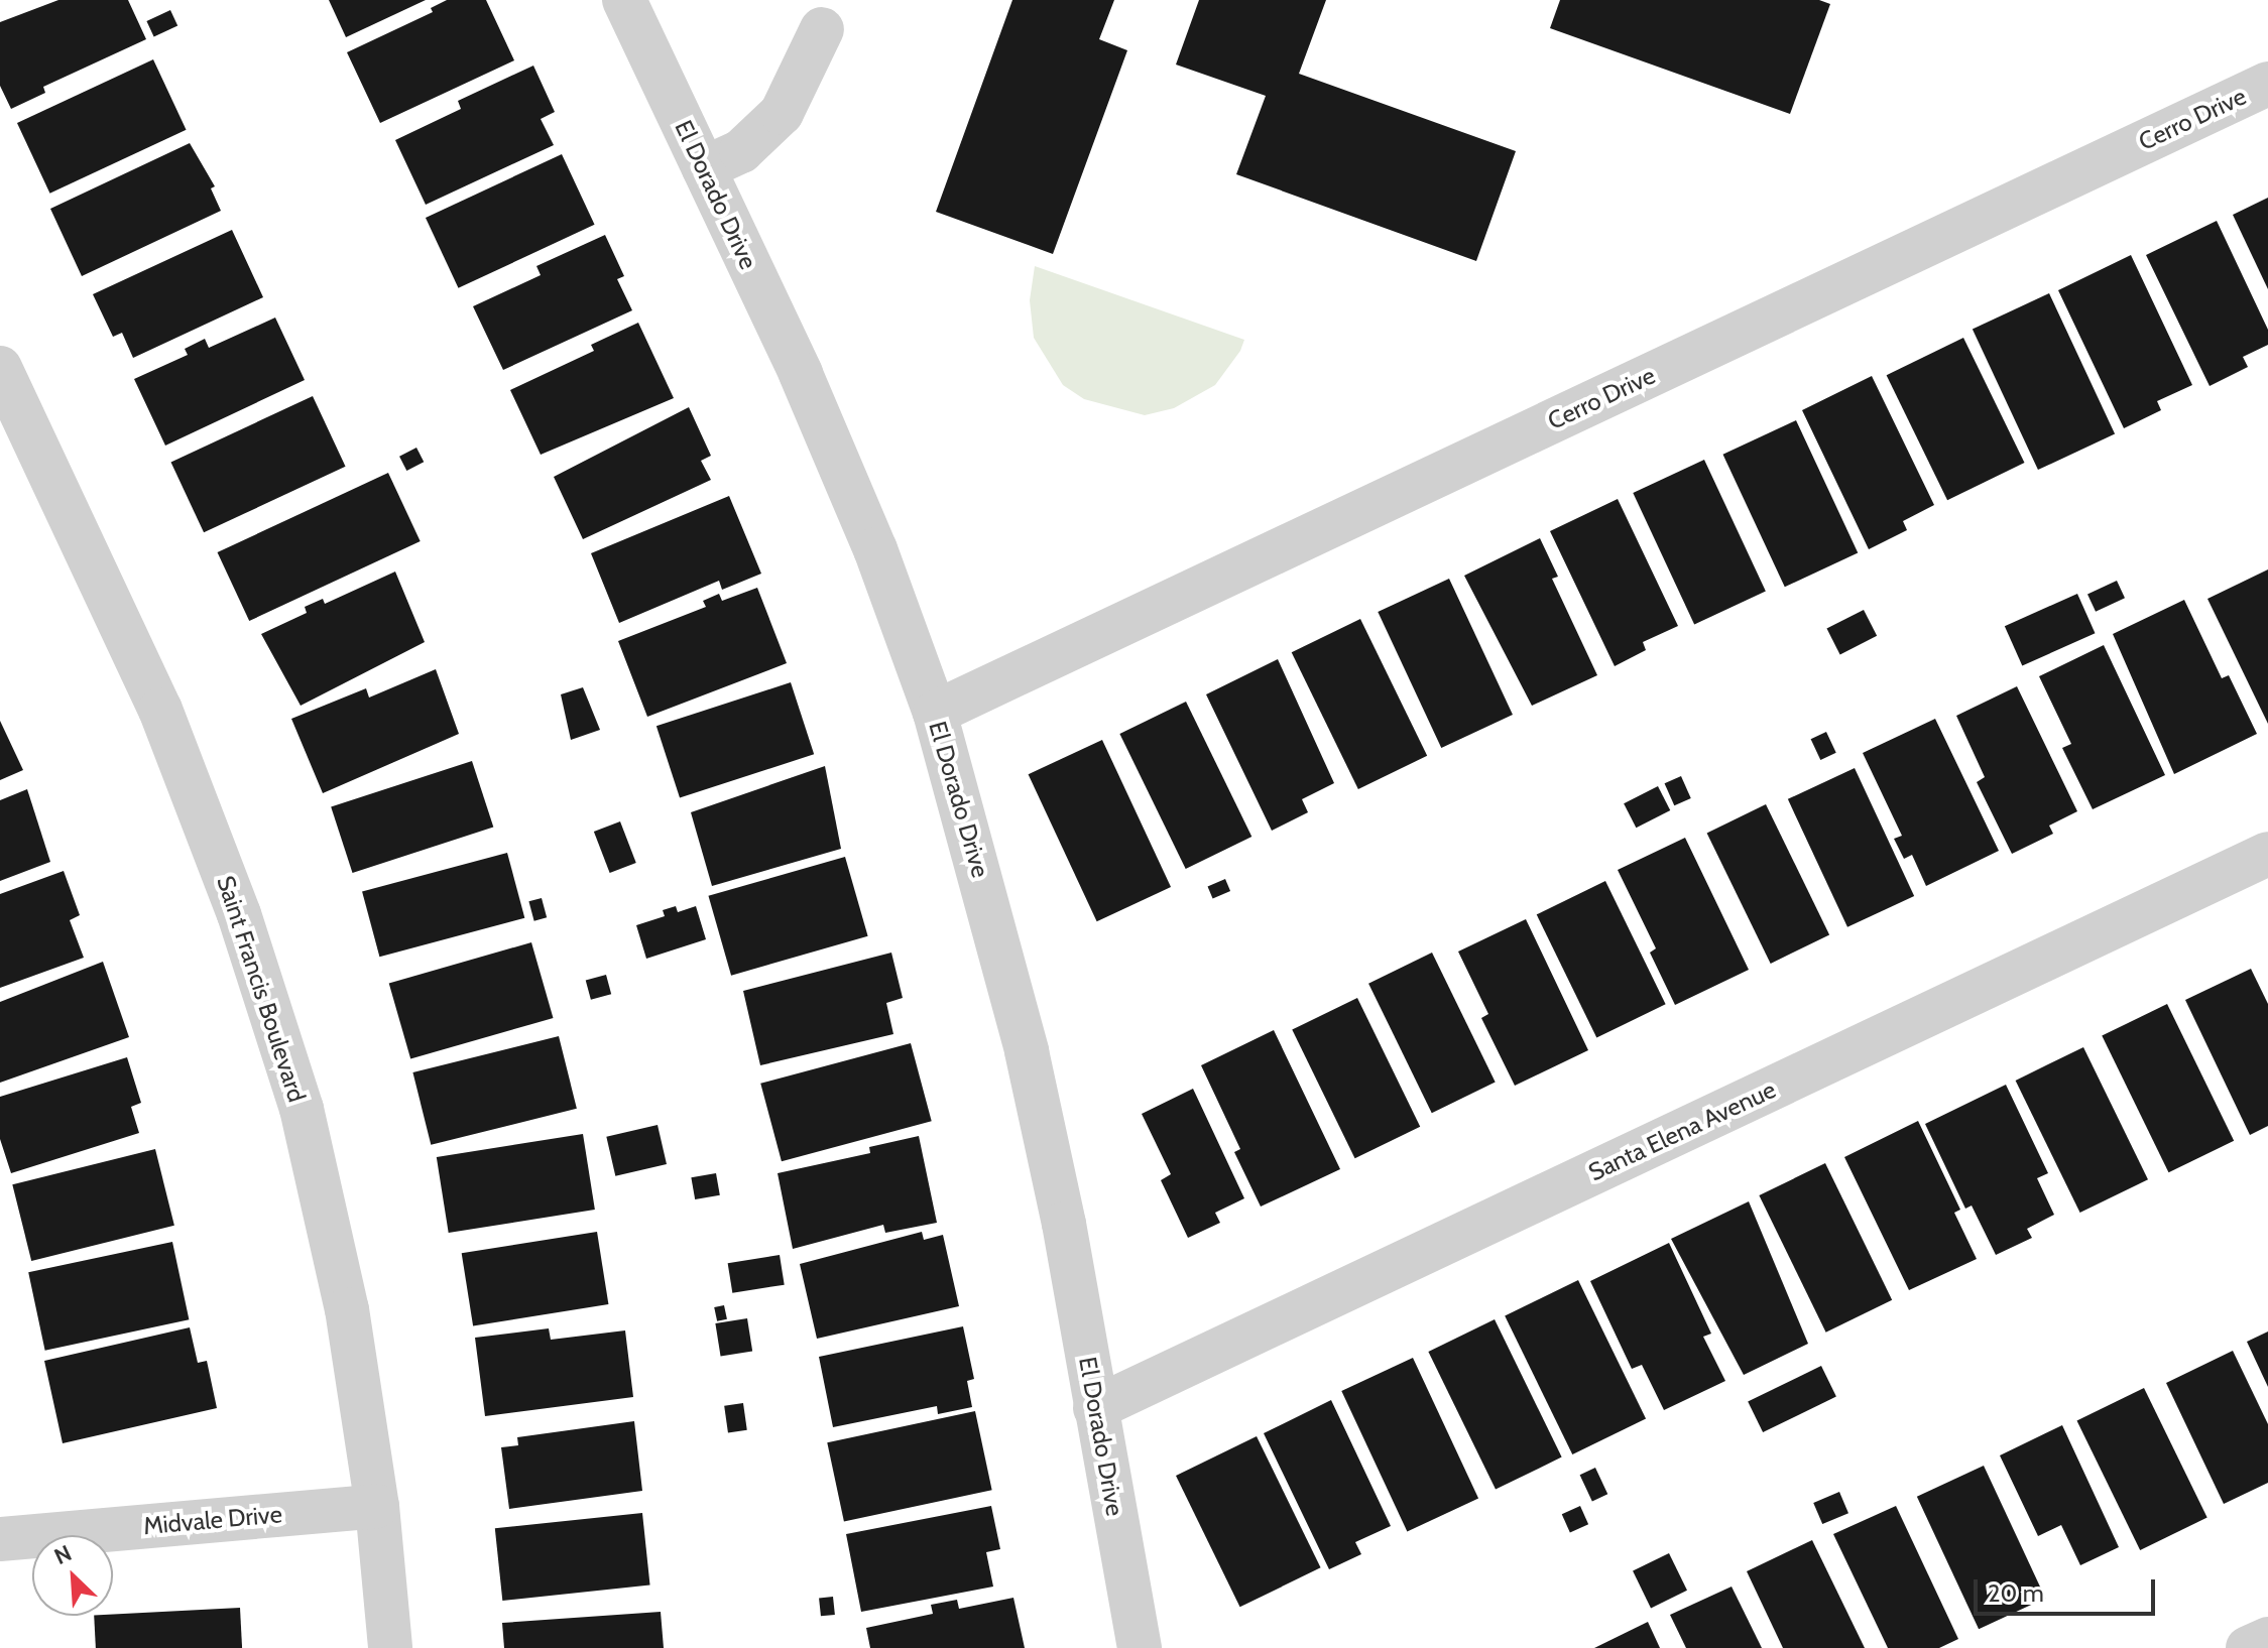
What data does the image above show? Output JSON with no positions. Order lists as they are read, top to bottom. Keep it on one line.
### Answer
{"streets":{"street":["Cerro Drive","El Dorado Drive","Saint Francis Boulevard","Santa Elena Avenue","Midvale Drive"]},"crossings":[["Cerro Drive","El Dorado Drive"],["El Dorado Drive","Santa Elena Avenue"],["Saint Francis Boulevard","Midvale Drive"]],"scale_bar":"20 m","north":"top left"}
